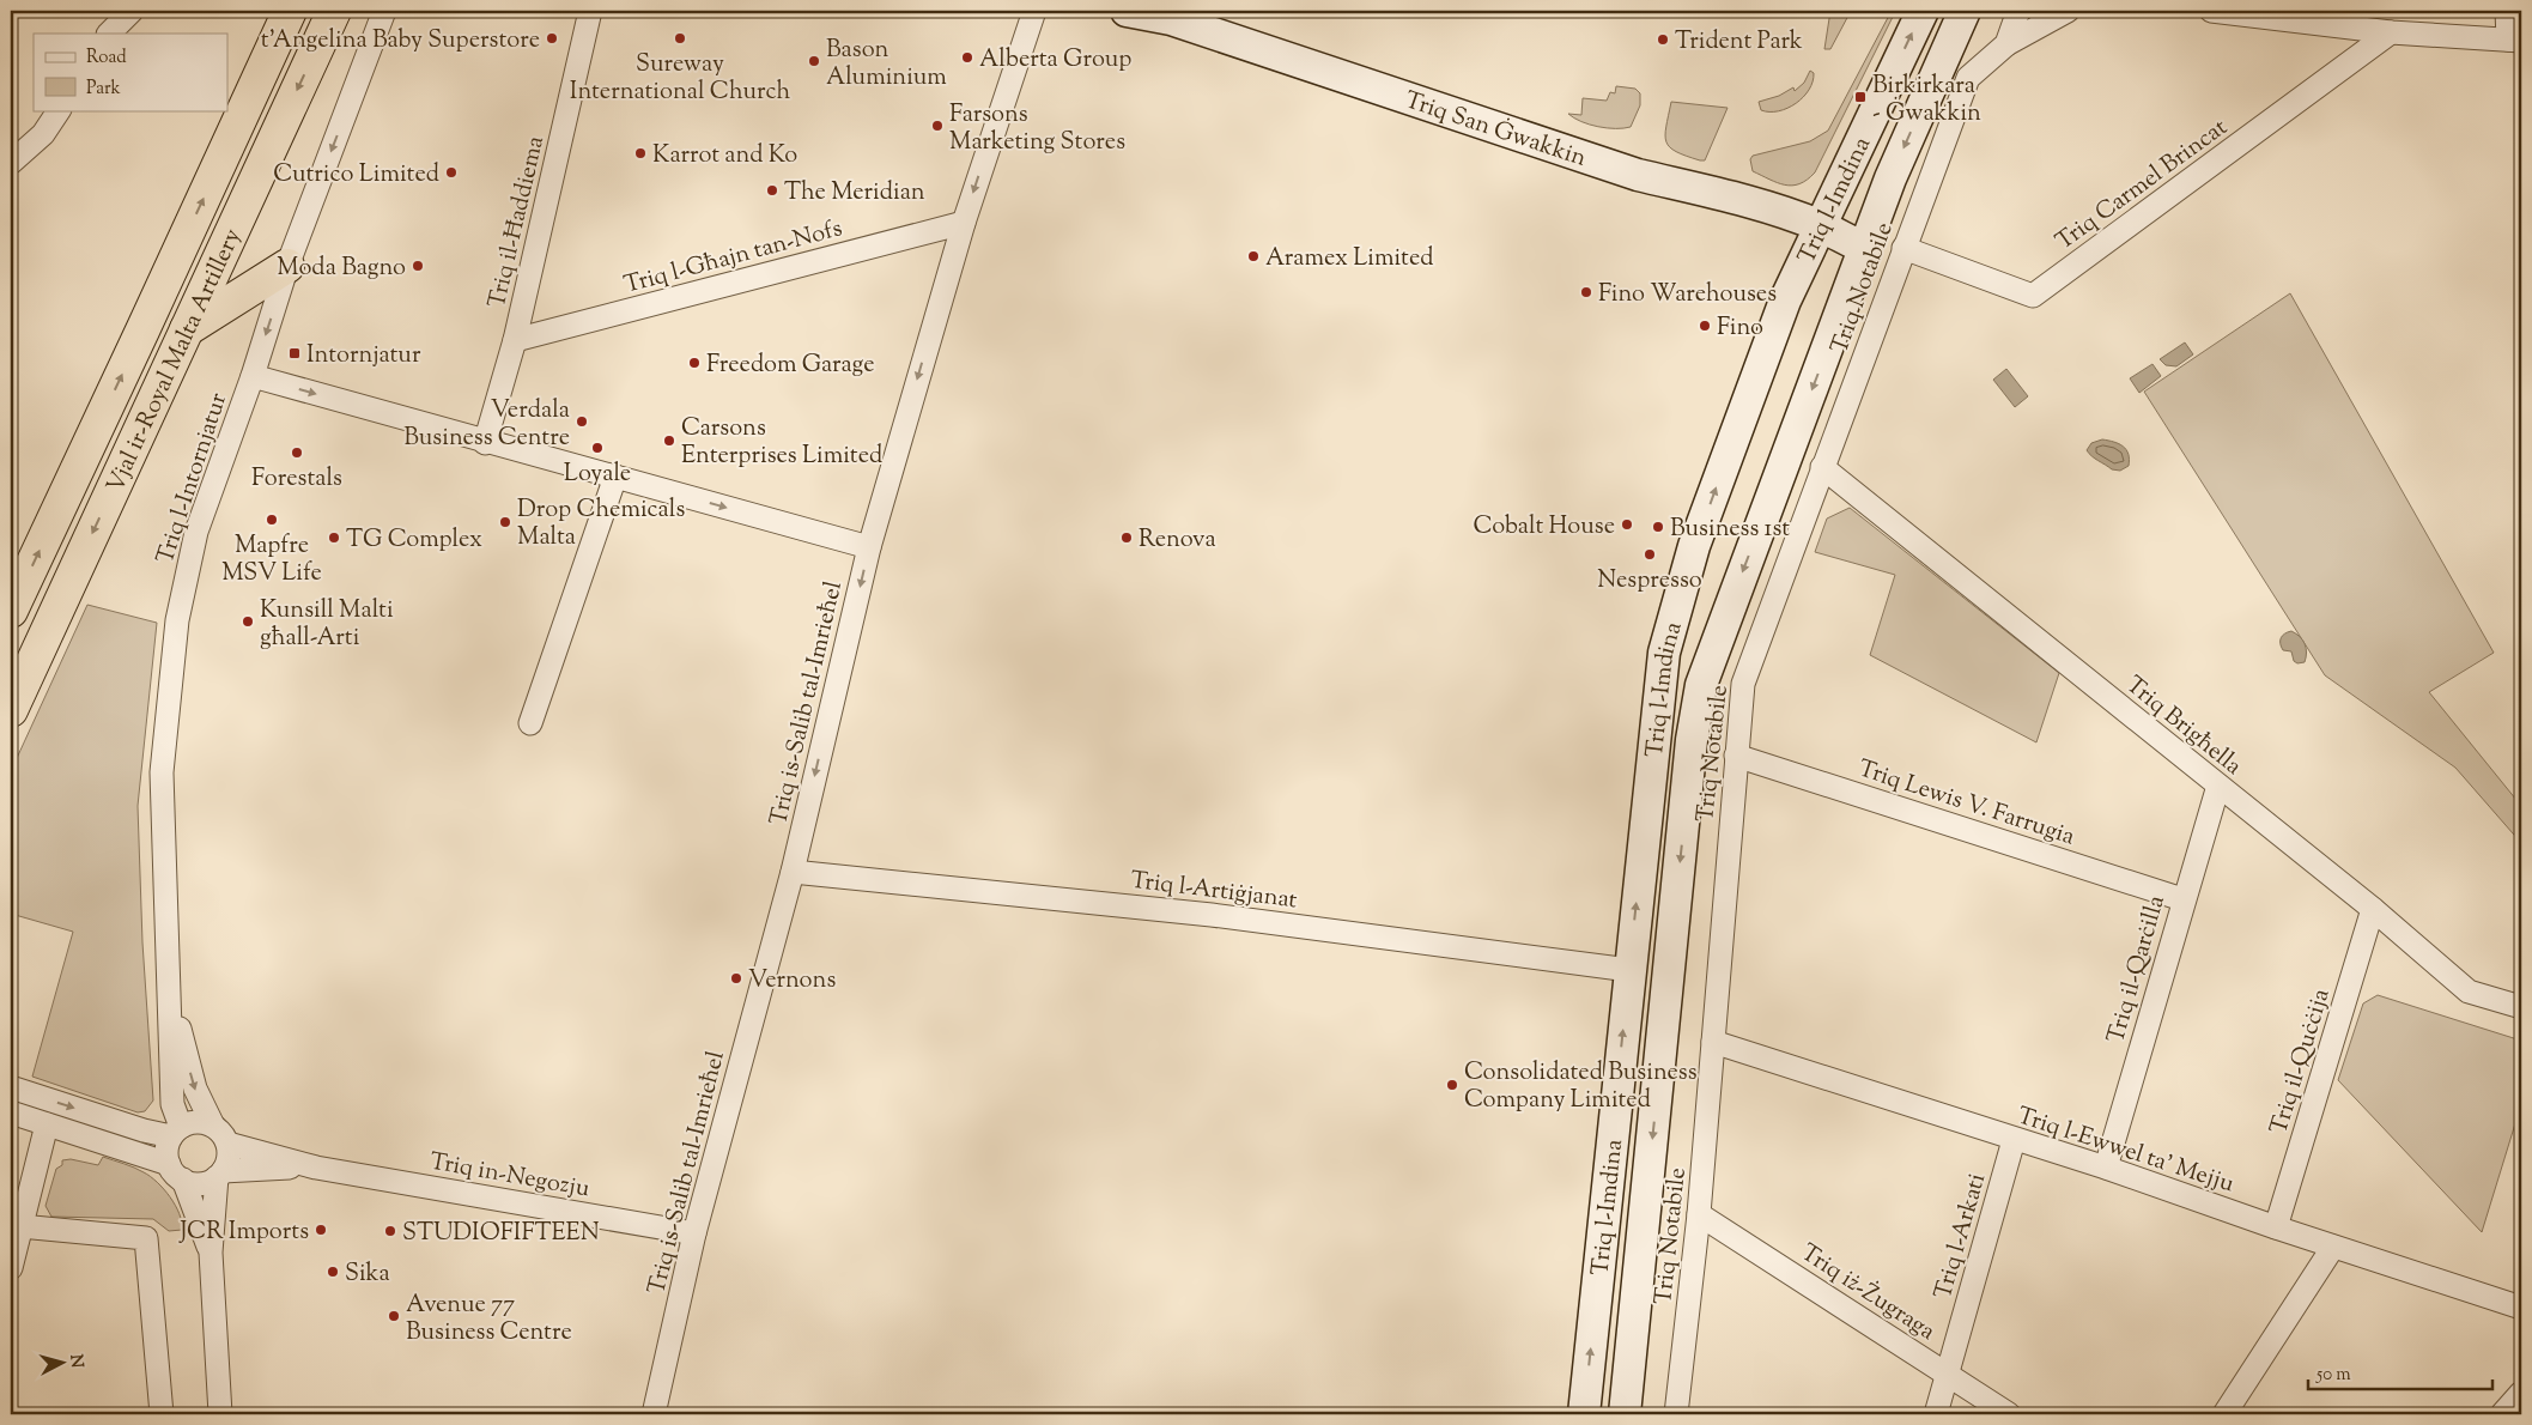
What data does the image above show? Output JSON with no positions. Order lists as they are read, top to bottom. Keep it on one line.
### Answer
{"streets":{"highway":["Vjal ir-Royal Malta Artillery"],"main road":["Triq San Ġwakkin","Triq l-Imdina"],"street":["Triq Carmel Brincat","Triq il-Ħaddiema","Triq l-Għajn tan-Nofs","Triq Notabile","Triq l-Intornjatur","Triq is-Salib tal-Imrieħel","Triq Brigħella","Triq Lewis V. Farrugia","Triq l-Artiġjanat","Triq il-Qarċilla","Triq il-Quċċija","Triq l-Ewwel ta' Mejju","Triq in-Negozju","Triq l-Arkati","Triq iż-Żugraga"]},"crossings":[["Triq San Ġwakkin","Triq l-Imdina"],["Triq Carmel Brincat","Triq Notabile"],["Triq l-Imdina","Triq l-Artiġjanat"],["Triq il-Ħaddiema","Triq l-Għajn tan-Nofs"],["Triq l-Għajn tan-Nofs","Triq is-Salib tal-Imrieħel"],["Triq Notabile","Triq Brigħella"],["Triq Notabile","Triq Lewis V. Farrugia"],["Triq Notabile","Triq l-Ewwel ta' Mejju"],["Triq Notabile","Triq iż-Żugraga"],["Triq l-Intornjatur","Triq in-Negozju"],["Triq is-Salib tal-Imrieħel","Triq l-Artiġjanat"],["Triq is-Salib tal-Imrieħel","Triq in-Negozju"],["Triq Brigħella","Triq il-Qarċilla"],["Triq Brigħella","Triq il-Quċċija"],["Triq Lewis V. Farrugia","Triq il-Qarċilla"],["Triq il-Qarċilla","Triq l-Ewwel ta' Mejju"],["Triq il-Quċċija","Triq l-Ewwel ta' Mejju"],["Triq l-Ewwel ta' Mejju","Triq l-Arkati"],["Triq l-Arkati","Triq iż-Żugraga"]],"one_way":["Triq is-Salib tal-Imrieħel"],"places":{"other":["t'Angelina Baby Superstore","Sureway International Church","Trident Park","Alberta Group","Bason Aluminium","Farsons Marketing Stores","Karrot and Ko","Cutrico Limited","The Meridian","Aramex Limited","Moda Bagno","Fino Warehouses","Fino","Freedom Garage","Verdala Business Centre","Carsons Enterprises Limited","Loyale","Forestals","Mapfre MSV Life","Drop Chemicals Malta","Cobalt House","Business 1st","TG Complex","Renova","Nespresso","Kunsill Malti għall-Arti","Vernons","Consolidated Business Company Limited","JCR Imports","STUDIOFIFTEEN","Sika","Avenue 77 Business Centre"],"transit":["Birkirkara - Ġwakkin","Intornjatur"]},"legend":["Road","Park"],"scale_bar":"50 m","north":"right"}
